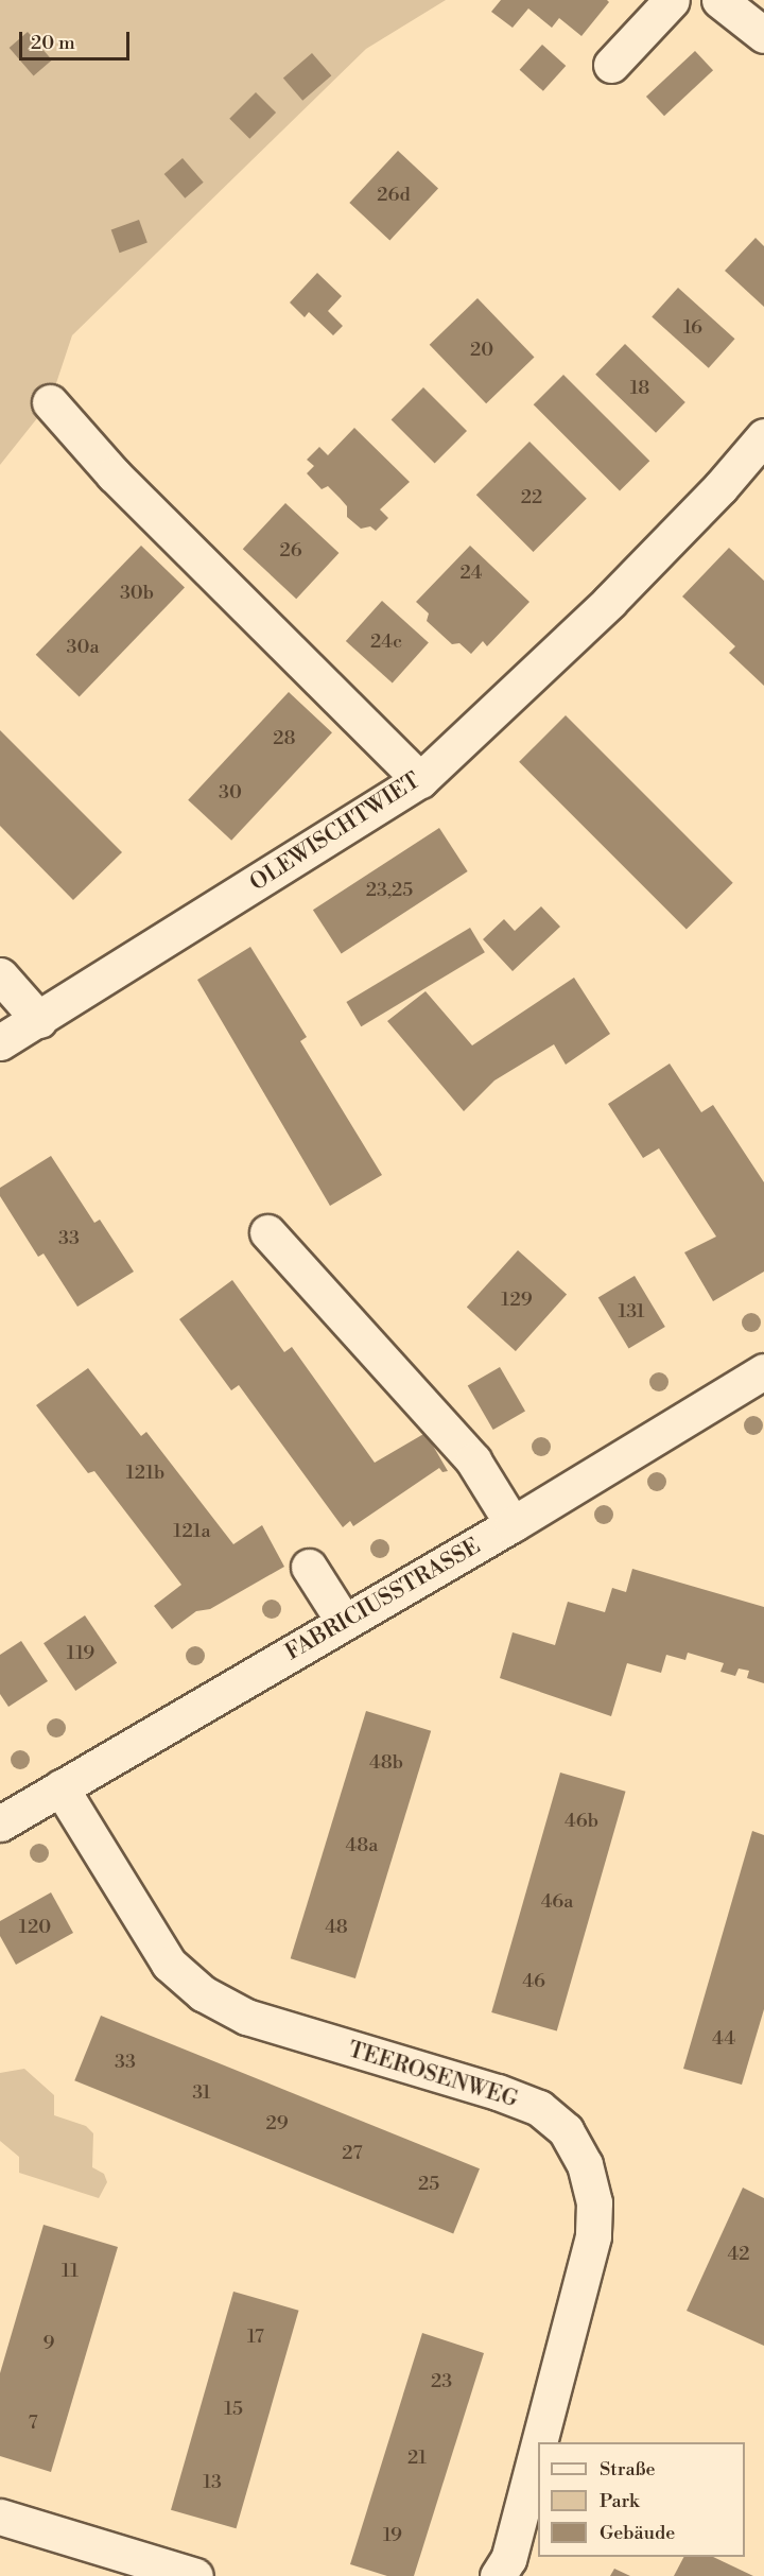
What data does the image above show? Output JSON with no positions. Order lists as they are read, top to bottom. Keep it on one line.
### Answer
{"streets":{"street":["OLEWISCHTWIET","FABRICIUSSTRASSE","TEEROSENWEG"]},"crossings":[["FABRICIUSSTRASSE","TEEROSENWEG"]],"house_numbers":["26d","16","20","18","22","26","24","30b","24c","30a","28","30","23,25","33","129","131","121b","121a","119","48b","46b","48a","46a","120","48","46","44","33","31","29","27","25","42","11","17","9","23","15","7","21","13","19"],"legend":["Straße","Park","Gebäude"],"scale_bar":"20 m"}
